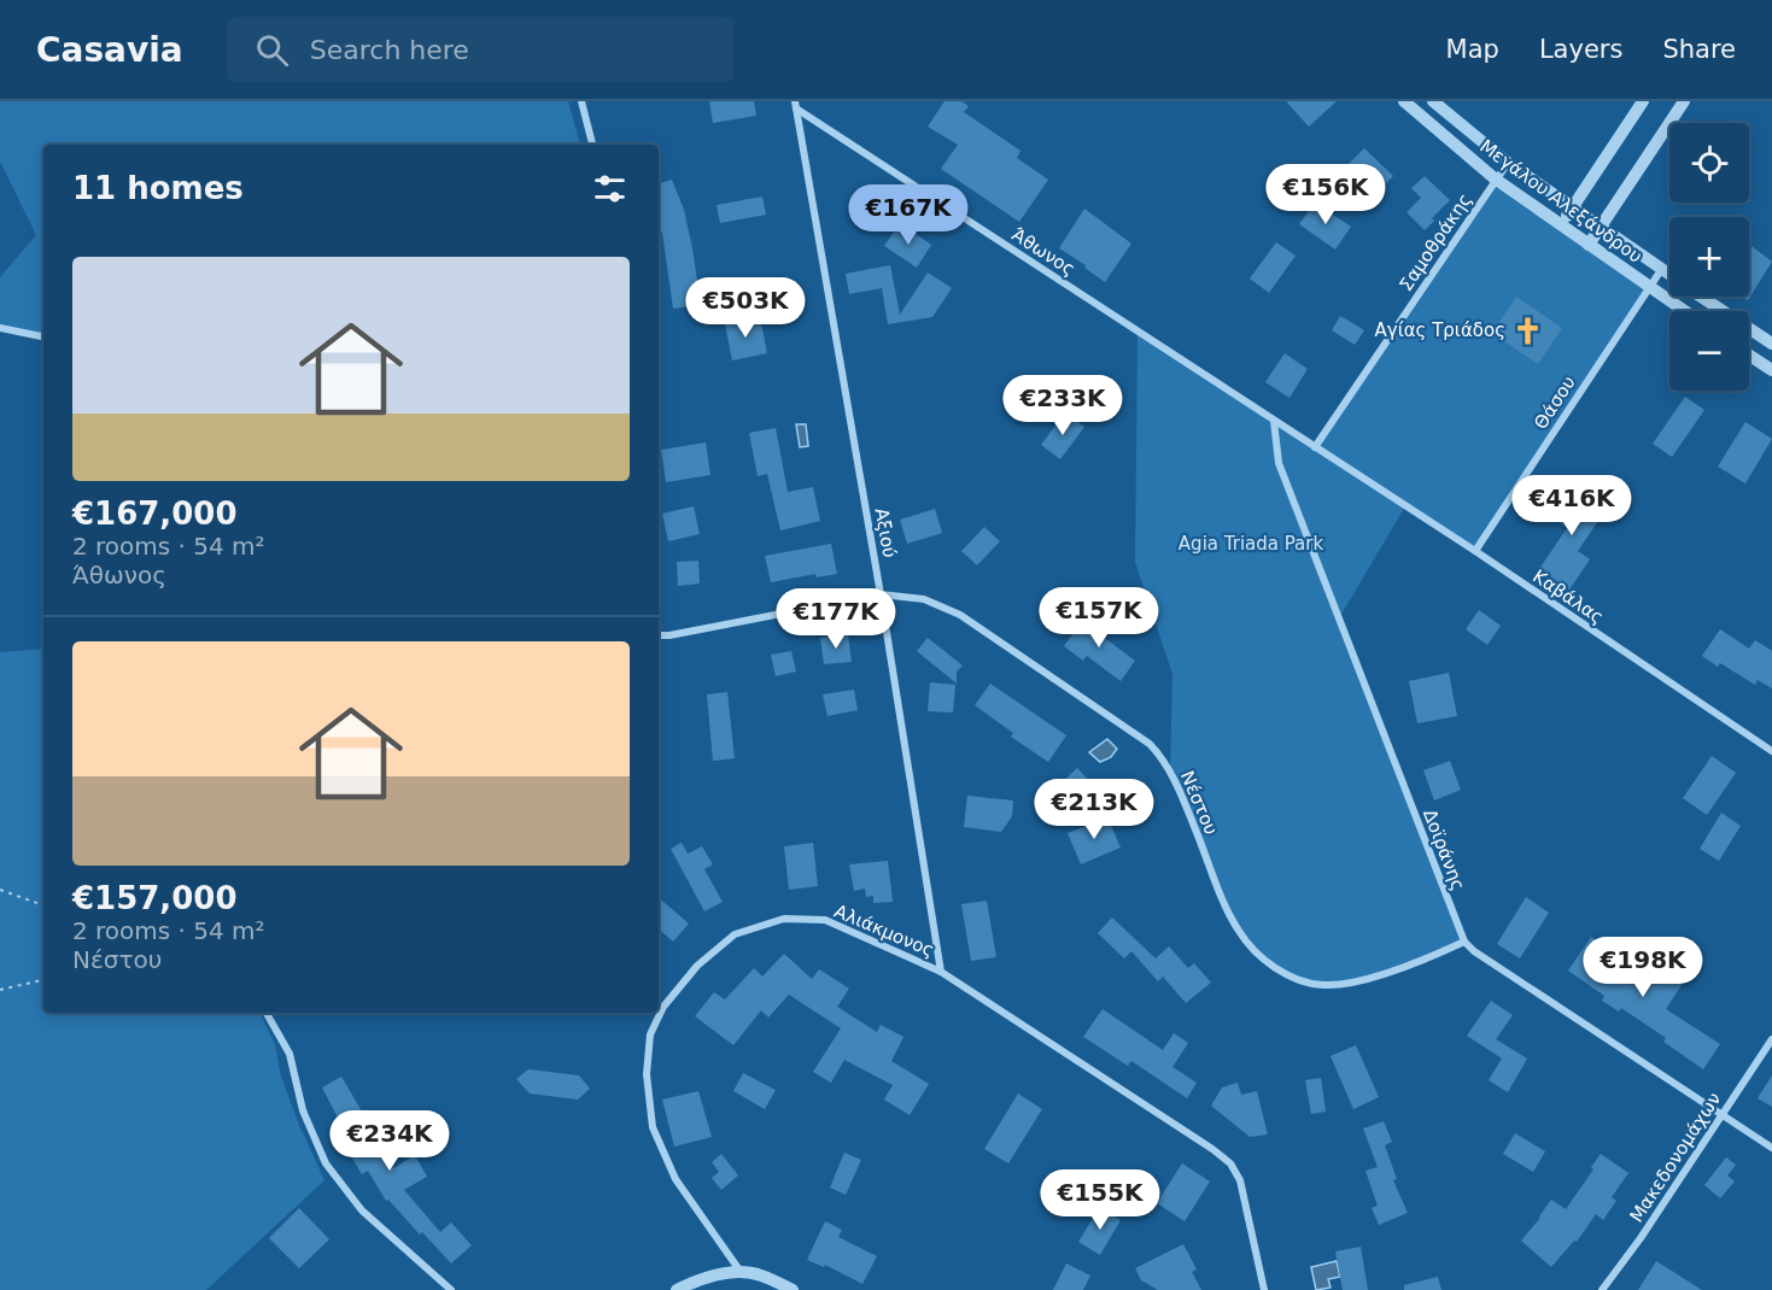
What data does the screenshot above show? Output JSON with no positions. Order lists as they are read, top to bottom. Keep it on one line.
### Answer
{"streets":{"street":["Μεγάλου Αλεξάνδρου","Σαμοθράκης","Άθωνος","Θάσου","Αξιού","Καβάλας","Νέστου","Δοϊράνης","Αλιάκμονος","Μακεδονομάχων"]},"crossings":[["Μεγάλου Αλεξάνδρου","Σαμοθράκης"],["Μεγάλου Αλεξάνδρου","Θάσου"],["Σαμοθράκης","Καβάλας"],["Άθωνος","Αξιού"],["Άθωνος","Καβάλας"],["Άθωνος","Δοϊράνης"],["Θάσου","Καβάλας"],["Αξιού","Νέστου"],["Αξιού","Αλιάκμονος"],["Καβάλας","Δοϊράνης"],["Νέστου","Δοϊράνης"]],"parks":["Agia Triada Park"],"places":{"church":["Αγίας Τριάδος"]},"page":{"header":"Casavia","search":"Search here","nav":["Map","Layers","Share"],"map_buttons":["+","−"],"heading":"11 homes","price":["€156K","€167K","€503K","€233K","€416K","€157K","€177K","€213K","€198K","€234K","€155K"],"list":[{"name":"€167,000","note":"2 rooms · 54 m² · Άθωνος"},{"name":"€157,000","note":"2 rooms · 54 m² · Νέστου"}]}}
